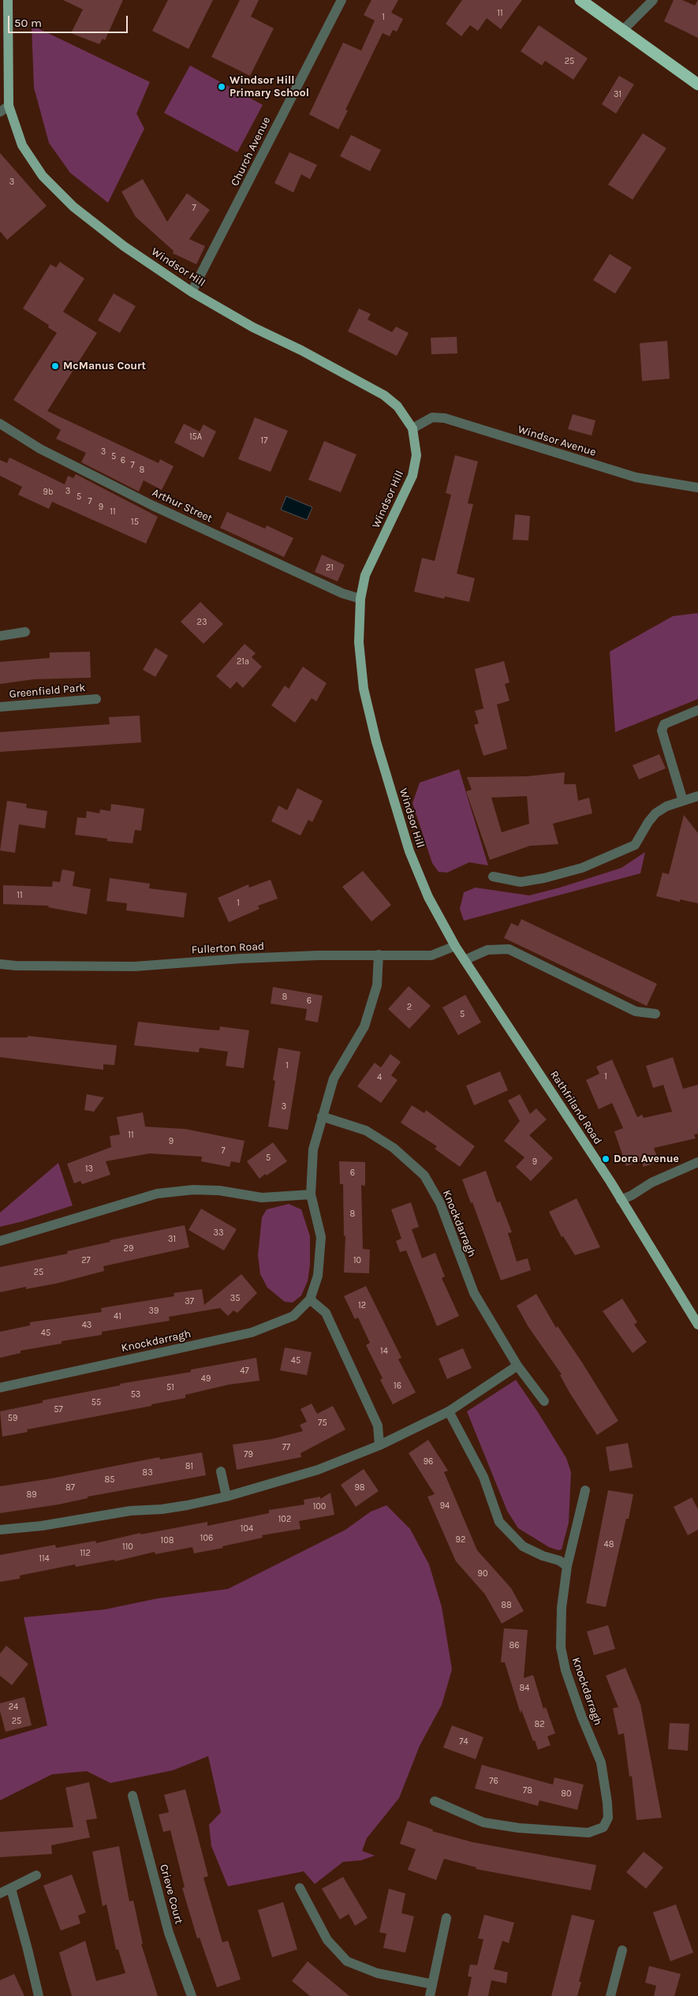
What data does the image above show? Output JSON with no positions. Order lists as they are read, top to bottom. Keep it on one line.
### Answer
{"streets":{"main road":["Windsor Hill","Rathfriland Road"],"street":["Church Avenue","Windsor Avenue","Arthur Street","Greenfield Park","Fullerton Road","Knockdarragh","Crieve Court"]},"crossings":[["Church Avenue","Windsor Hill"],["Windsor Hill","Windsor Avenue"],["Windsor Hill","Arthur Street"],["Windsor Hill","Fullerton Road"],["Windsor Hill","Rathfriland Road"],["Fullerton Road","Rathfriland Road"],["Fullerton Road","Knockdarragh"]],"places":["Windsor Hill Primary School","McManus Court","Dora Avenue"],"house_numbers":["11","1","25","31","3","7","15A","17","3","5","6","7","8","3","9b","5","7","9","11","15","21","23","21a","11","1","8","6","2","5","1","1","4","3","11","9","7","5","9","13","6","8","33","31","29","27","10","25","35","37","12","39","41","43","45","14","45","47","49","16","51","53","55","57","59","75","77","79","96","81","83","85","87","98","89","94","100","102","104","106","92","108","48","110","112","114","90","88","86","84","24","25","82","74","76","78","80"],"scale_bar":"50 m"}
